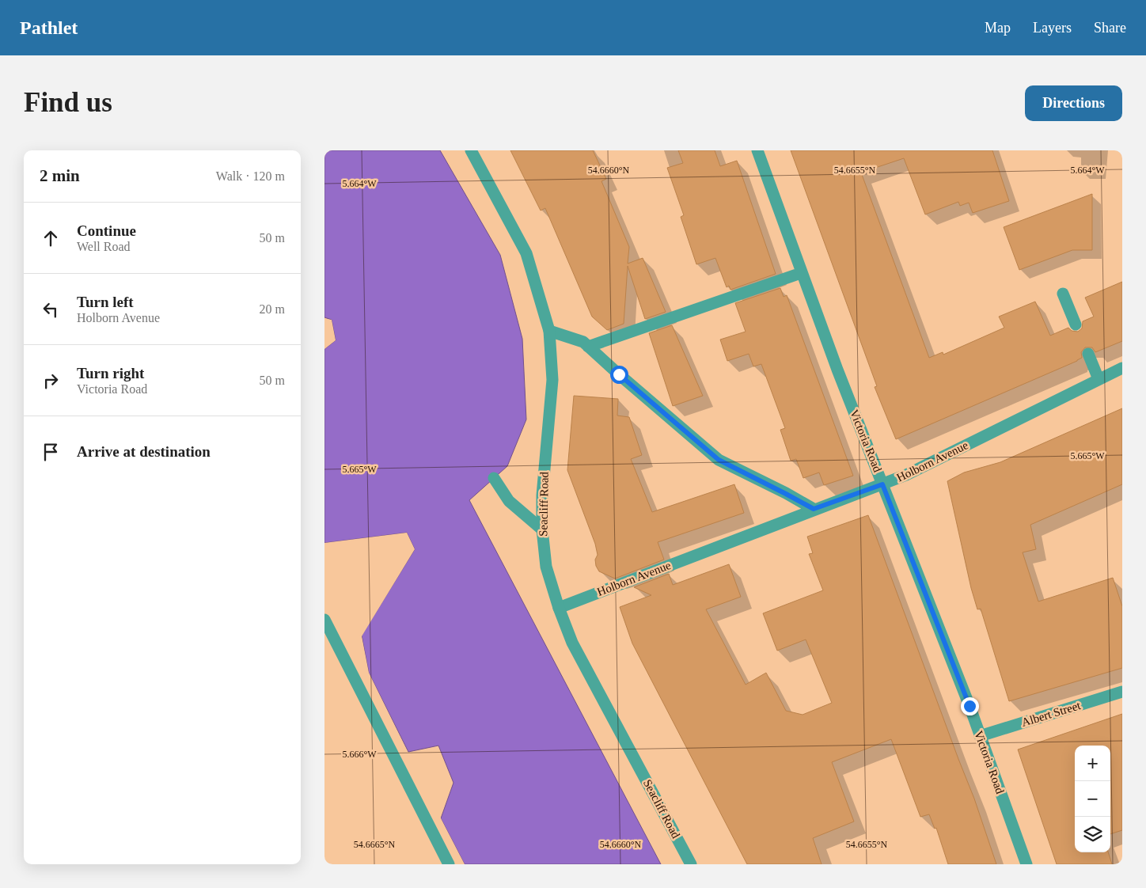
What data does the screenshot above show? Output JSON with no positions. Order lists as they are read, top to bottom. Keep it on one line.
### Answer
{"streets":{"street":["Victoria Road","Holborn Avenue","Seacliff Road","Albert Street"]},"crossings":[["Victoria Road","Holborn Avenue"],["Victoria Road","Albert Street"],["Holborn Avenue","Seacliff Road"]],"page":{"header":"Pathlet","nav":["Map","Layers","Share"],"buttons":"Directions","title":"Find us","heading":["2 min","Walk · 120 m"],"list":[["Continue","Well Road","50 m"],["Turn left","Holborn Avenue","20 m"],["Turn right","Victoria Road","50 m"],"Arrive at destination"],"map_buttons":["+","−"]},"coordinates":["5.664°W","54.6660°N","54.6655°N","5.665°W","5.666°W","54.6665°N"]}
